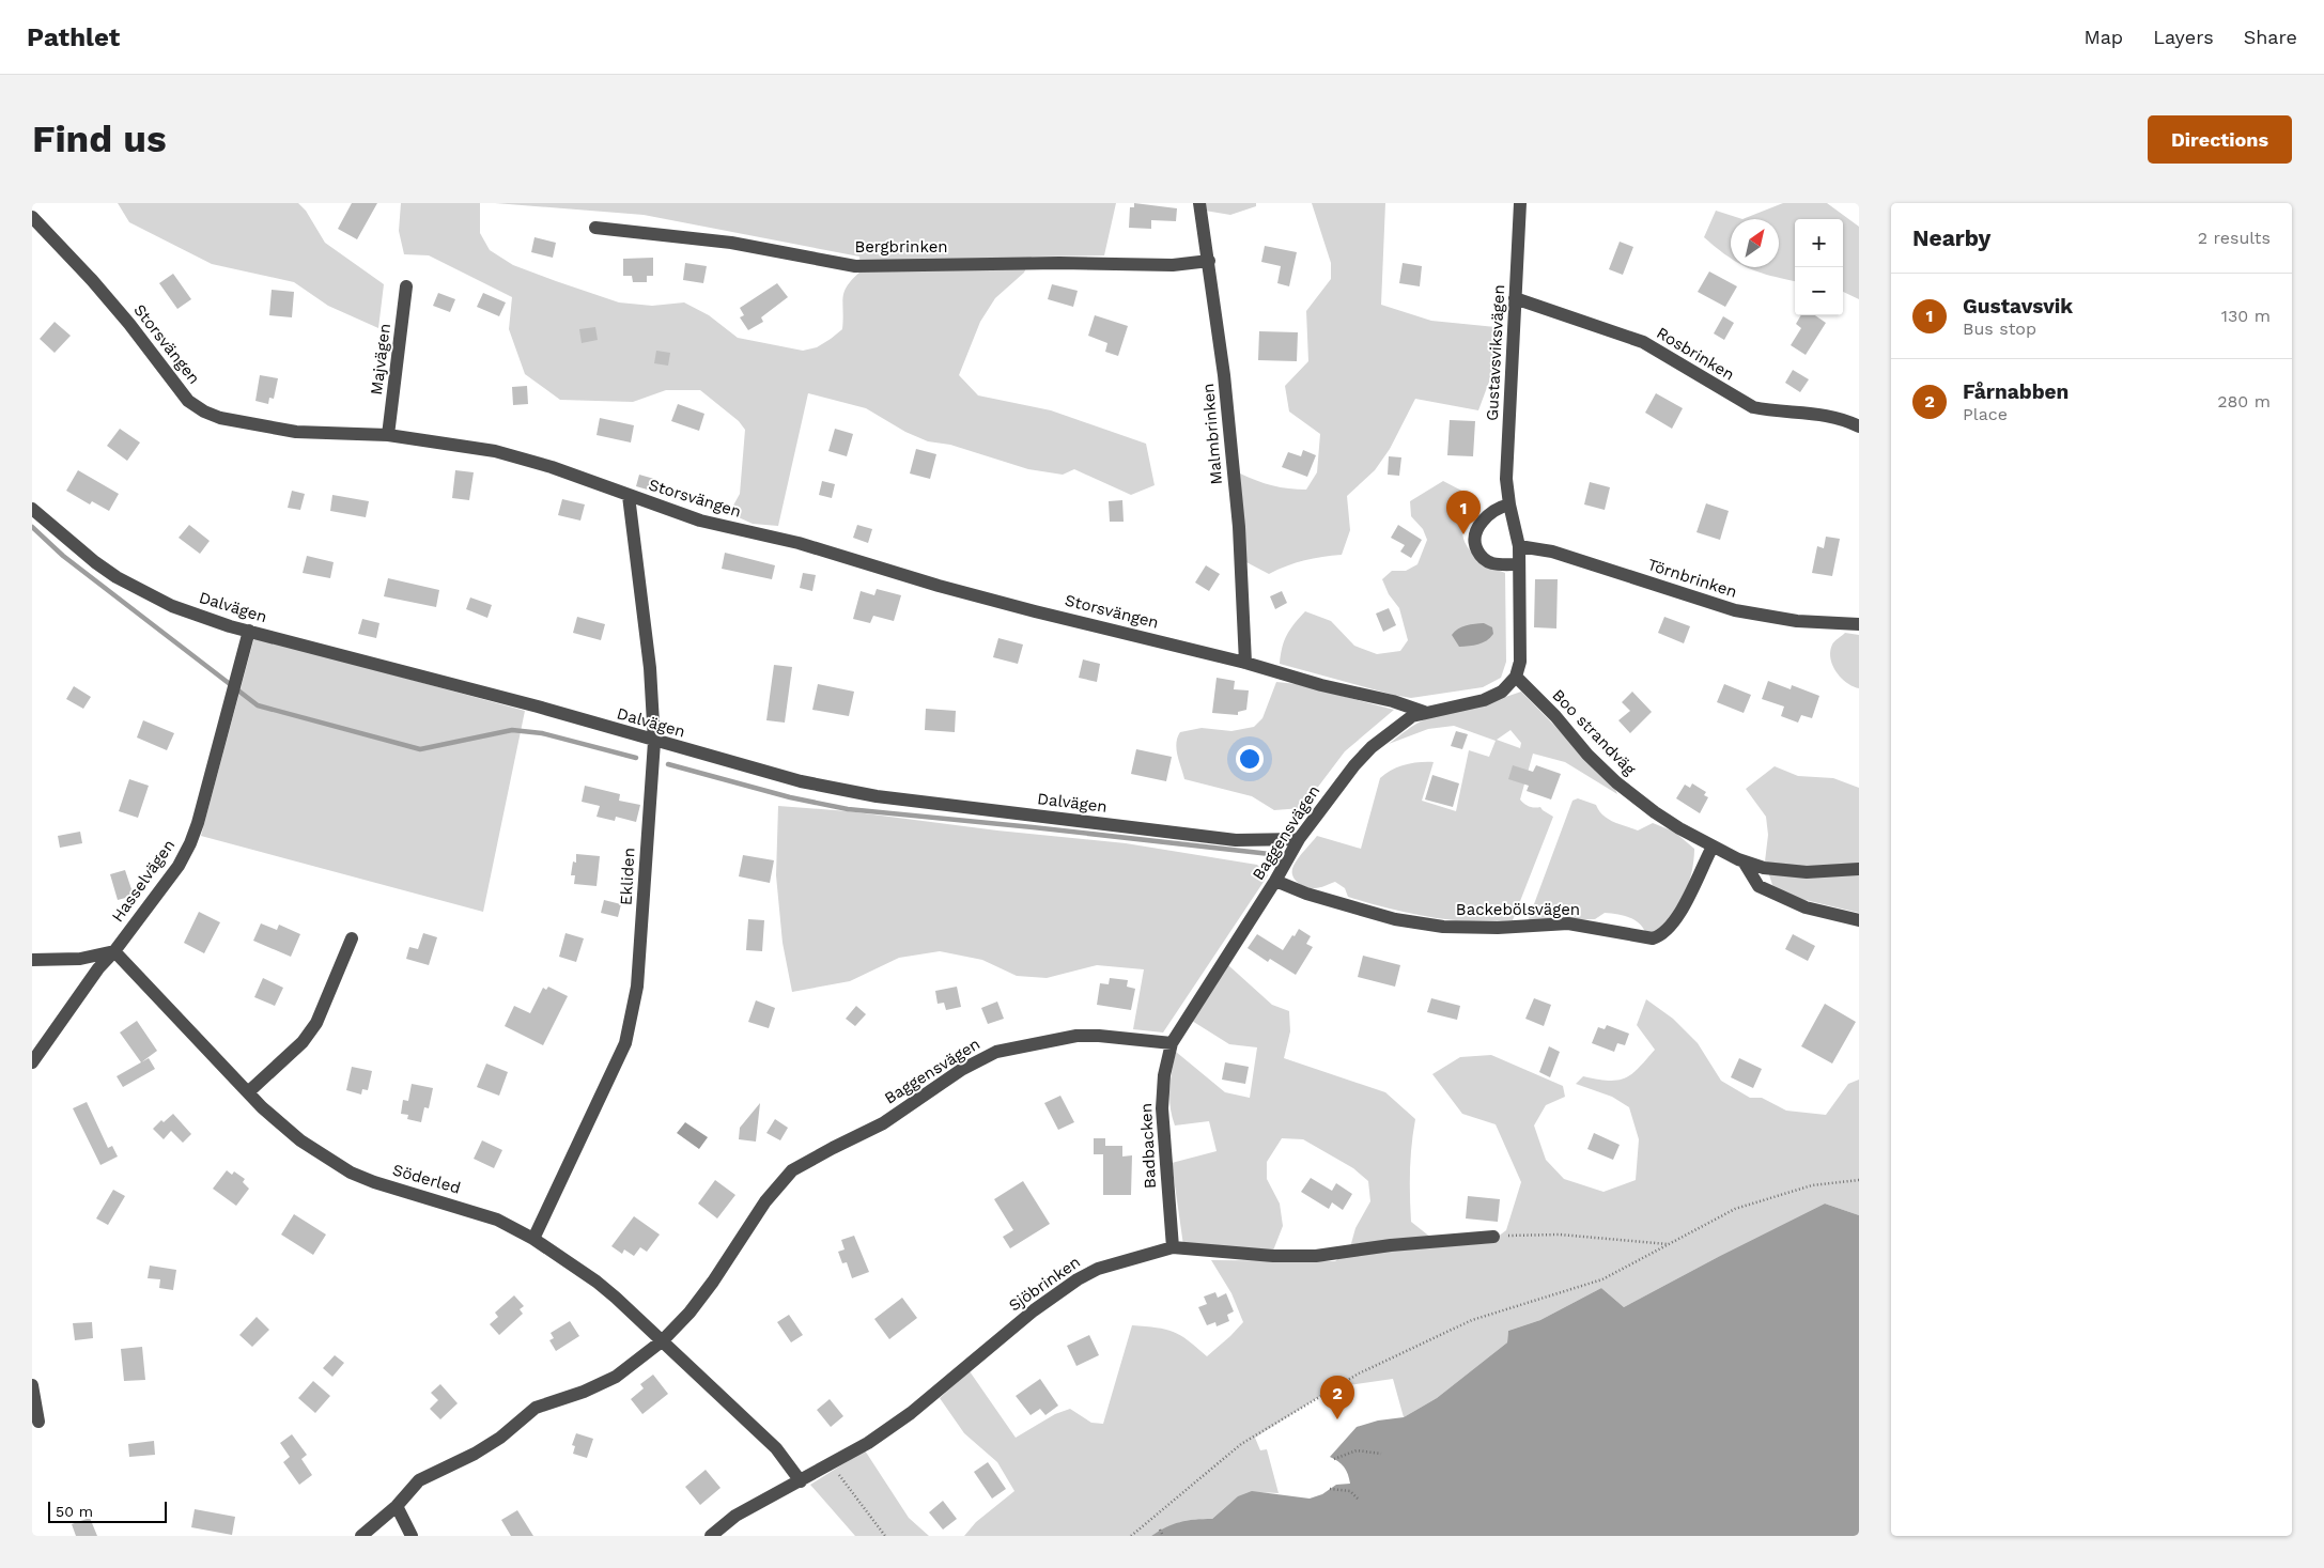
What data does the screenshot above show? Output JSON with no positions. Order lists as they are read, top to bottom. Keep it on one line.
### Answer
{"streets":{"street":["Bergbrinken","Storsvängen","Gustavsviksvägen","Rosbrinken","Majvägen","Malmbrinken","Törnbrinken","Dalvägen","Boo strandväg","Baggensvägen","Ekliden","Hasselvägen","Backebölsvägen","Badbacken","Söderled","Sjöbrinken"]},"crossings":[["Bergbrinken","Malmbrinken"],["Storsvängen","Majvägen"],["Storsvängen","Malmbrinken"],["Storsvängen","Baggensvägen"],["Storsvängen","Ekliden"],["Gustavsviksvägen","Rosbrinken"],["Gustavsviksvägen","Törnbrinken"],["Dalvägen","Baggensvägen"],["Dalvägen","Ekliden"],["Dalvägen","Hasselvägen"],["Boo strandväg","Baggensvägen"],["Boo strandväg","Backebölsvägen"],["Baggensvägen","Backebölsvägen"],["Baggensvägen","Badbacken"],["Baggensvägen","Söderled"],["Ekliden","Söderled"],["Hasselvägen","Söderled"],["Badbacken","Sjöbrinken"],["Söderled","Sjöbrinken"]],"scale_bar":"50 m","north":"top right","page":{"header":"Pathlet","nav":["Map","Layers","Share"],"buttons":"Directions","title":"Find us","heading":["Nearby","2 results"],"map_buttons":["+","−"],"list":[{"mark":"1","name":"Gustavsvik","note":"Bus stop","value":"130 m"},{"mark":"2","name":"Fårnabben","note":"Place","value":"280 m"}],"pins":["1","2"],"scale":"50 m"}}
